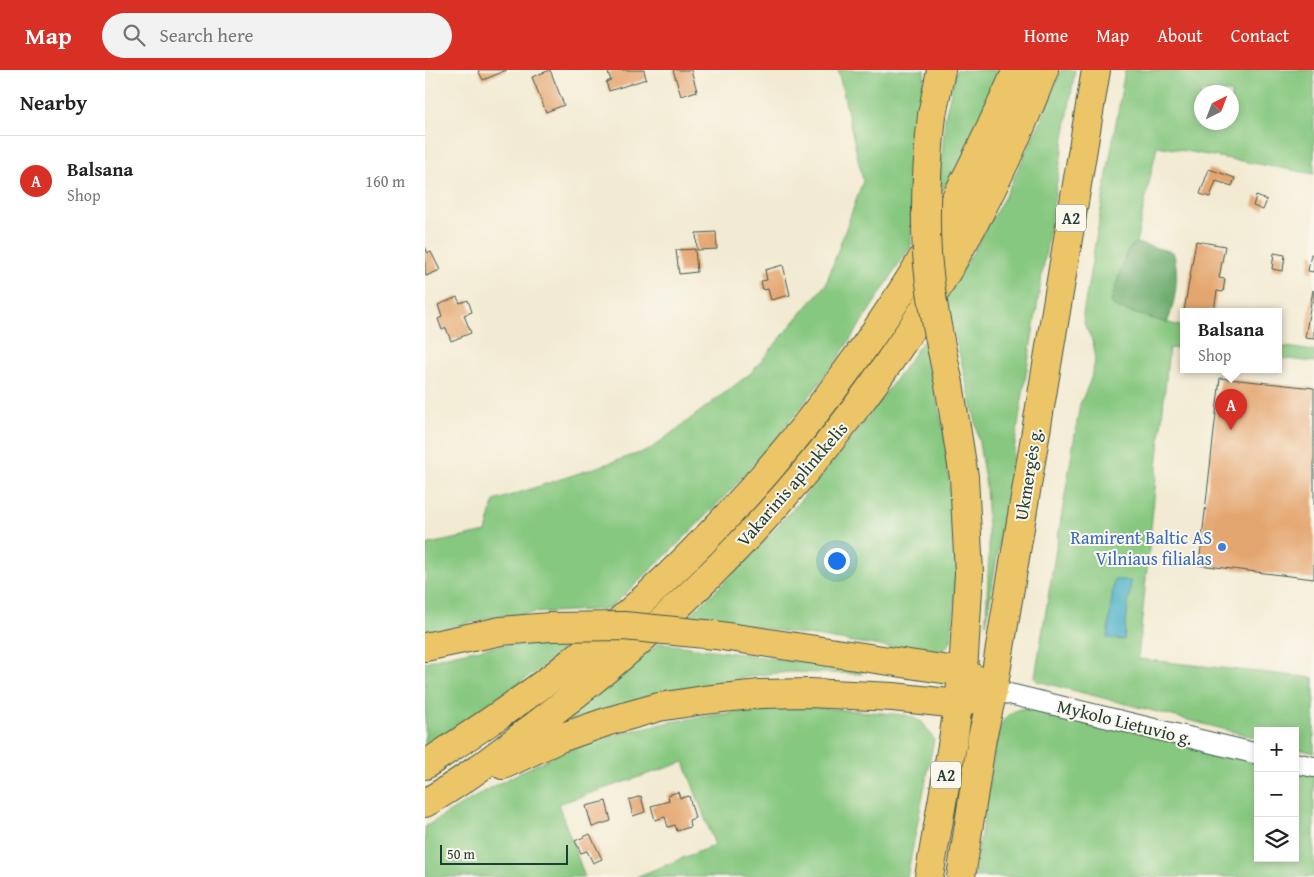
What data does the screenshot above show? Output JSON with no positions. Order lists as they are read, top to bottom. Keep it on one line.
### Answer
{"streets":{"highway":["A2","Ukmergės g.","Vakarinis aplinkkelis"],"street":["Mykolo Lietuvio g."]},"crossings":[["Ukmergės g.","Mykolo Lietuvio g."]],"places":["Ramirent Baltic AS Vilniaus filialas"],"scale_bar":"50 m","north":"top right","page":{"header":"Map","search":"Search here","nav":["Home","Map","About","Contact"],"heading":"Nearby","list":[{"mark":"A","name":"Balsana","note":"Shop","value":"160 m"}],"popup":["Balsana","Shop"],"pins":"A","map_buttons":["+","−"],"scale":"50 m"}}
